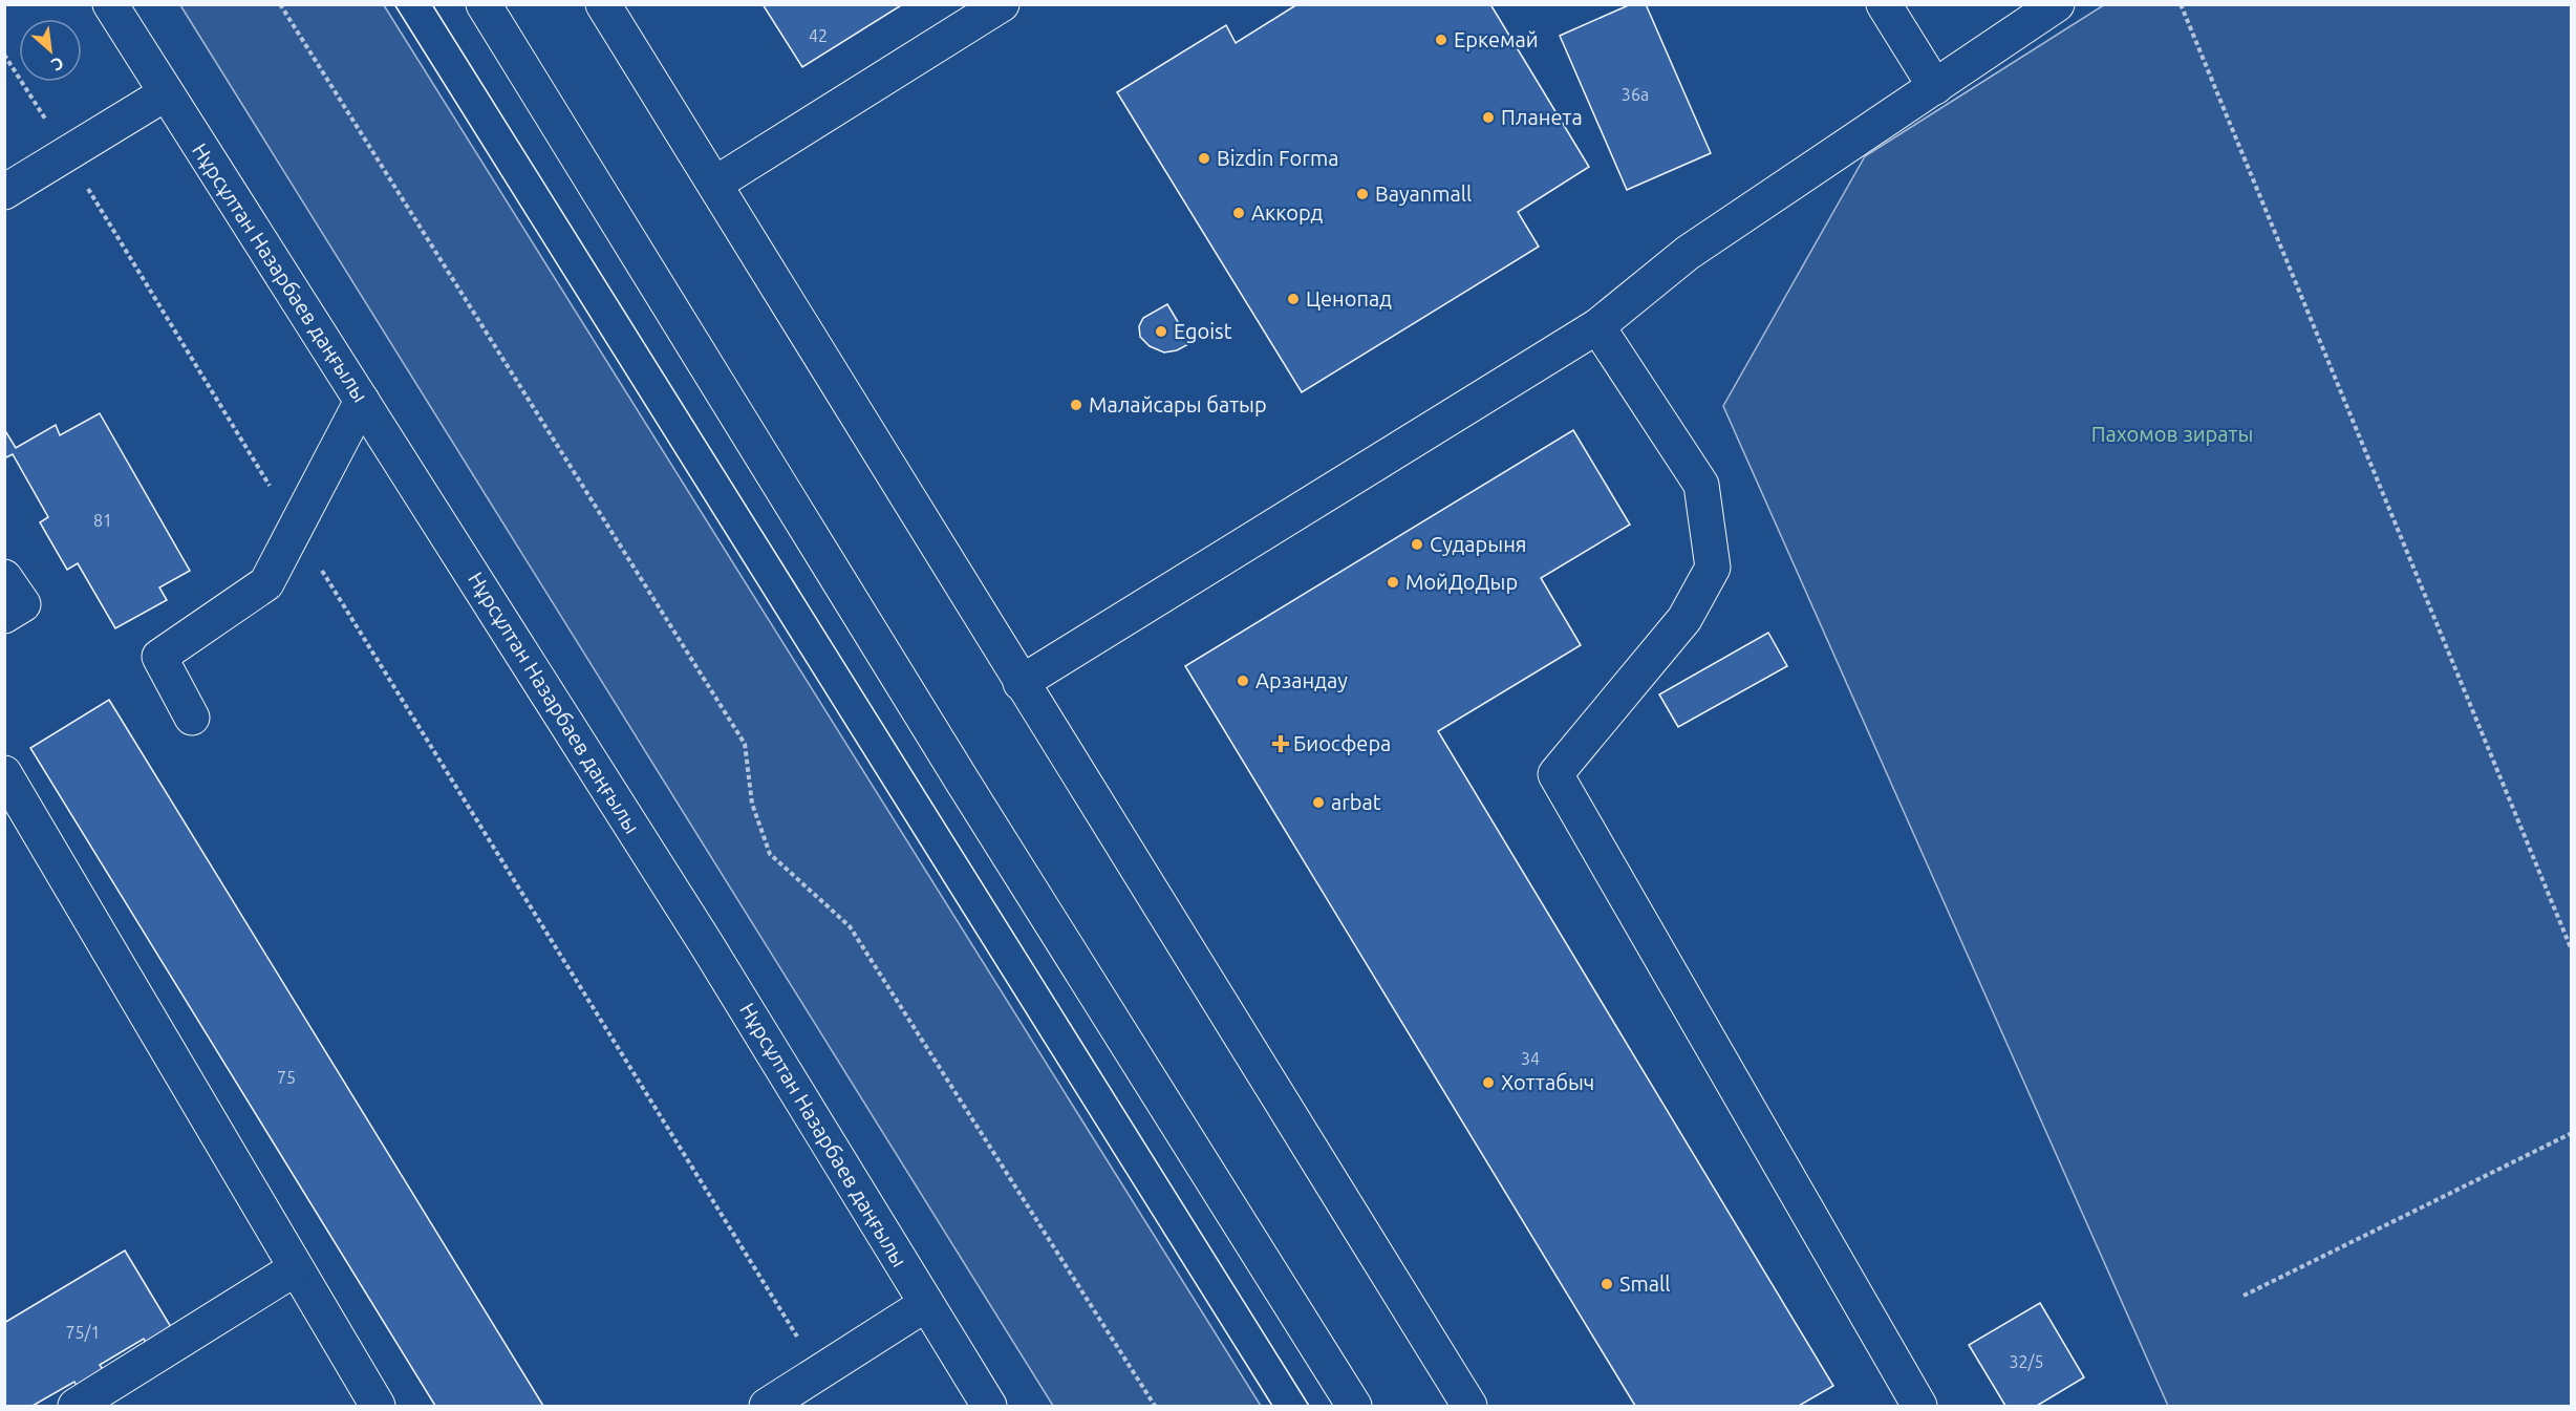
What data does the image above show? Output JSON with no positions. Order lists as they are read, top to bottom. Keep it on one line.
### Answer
{"streets":{"main road":["Нұрсұлтан Назарбаев даңғылы"]},"parks":["Пахомов зираты"],"places":{"other":["Еркемай","Планета","Bizdin Forma","Bayanmall","Аккорд","Ценопад","Egoist","Малайсары батыр","Сударыня","МойДоДыр","Арзандау","arbat","Хоттабыч","Small"],"health":["Биосфера"]},"house_numbers":["42","36а","81","34","75","75/1","32/5"],"north":"bottom right"}
